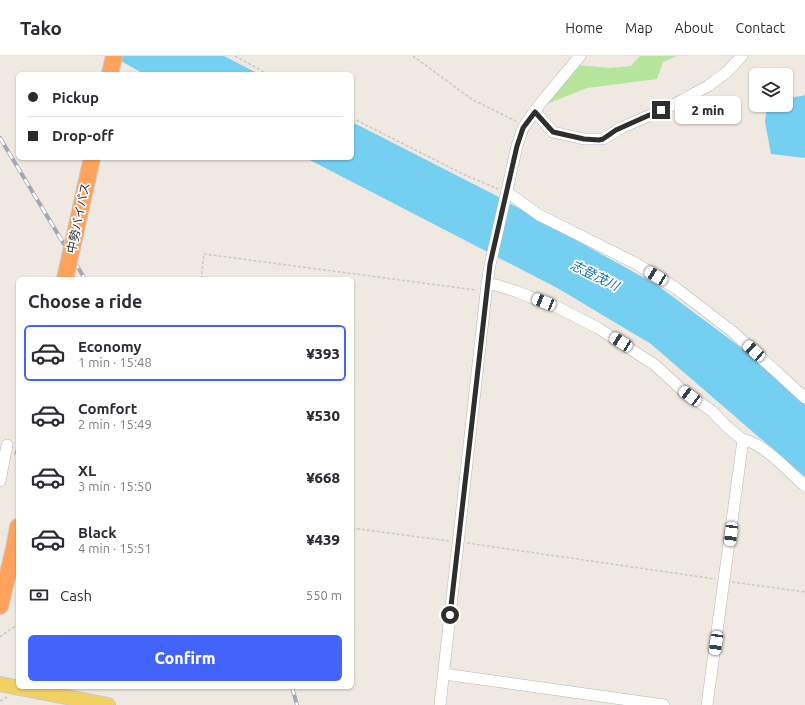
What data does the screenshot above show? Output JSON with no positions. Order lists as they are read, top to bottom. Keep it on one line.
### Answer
{"streets":{"highway":["中勢バイパス"]},"water":["志登茂川"],"page":{"header":"Tako","nav":["Home","Map","About","Contact"],"banner":["Pickup","Drop-off"],"bubble":"2 min","heading":"Choose a ride","list":[{"name":"Economy","note":"1 min · 15:48","value":"¥393"},{"name":"Comfort","note":"2 min · 15:49","value":"¥530"},{"name":"XL","note":"3 min · 15:50","value":"¥668"},{"name":"Black","note":"4 min · 15:51","value":"¥439"}],"pay":["Cash","550 m"],"buttons":"Confirm"}}
